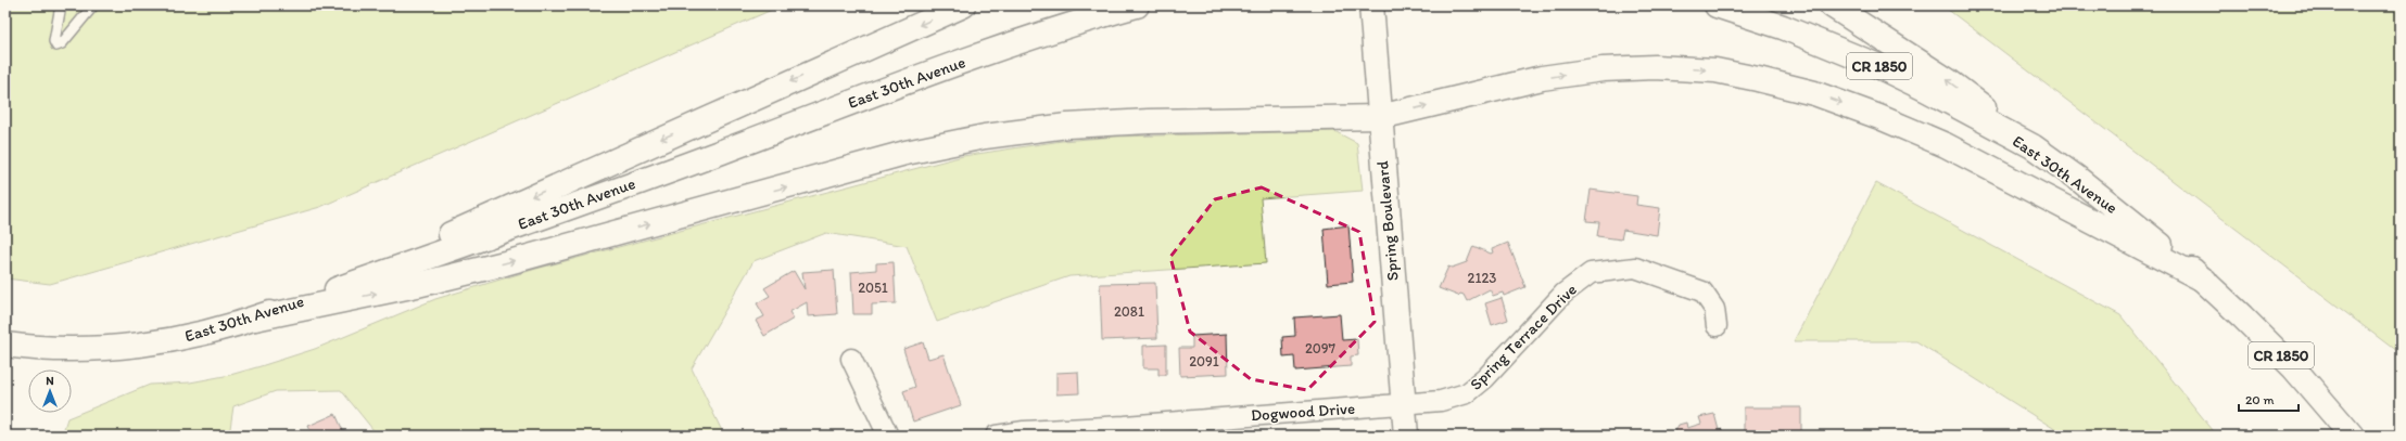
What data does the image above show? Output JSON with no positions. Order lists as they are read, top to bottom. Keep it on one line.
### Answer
{"streets":{"main road":["CR 1850","East 30th Avenue","Spring Boulevard"],"street":["Spring Terrace Drive","Dogwood Drive"]},"crossings":[["Spring Boulevard","Spring Terrace Drive"],["Spring Boulevard","Dogwood Drive"],["Spring Terrace Drive","Dogwood Drive"]],"house_numbers":["2123","2051","2081","2097","2091"],"scale_bar":"20 m","north":"top"}
